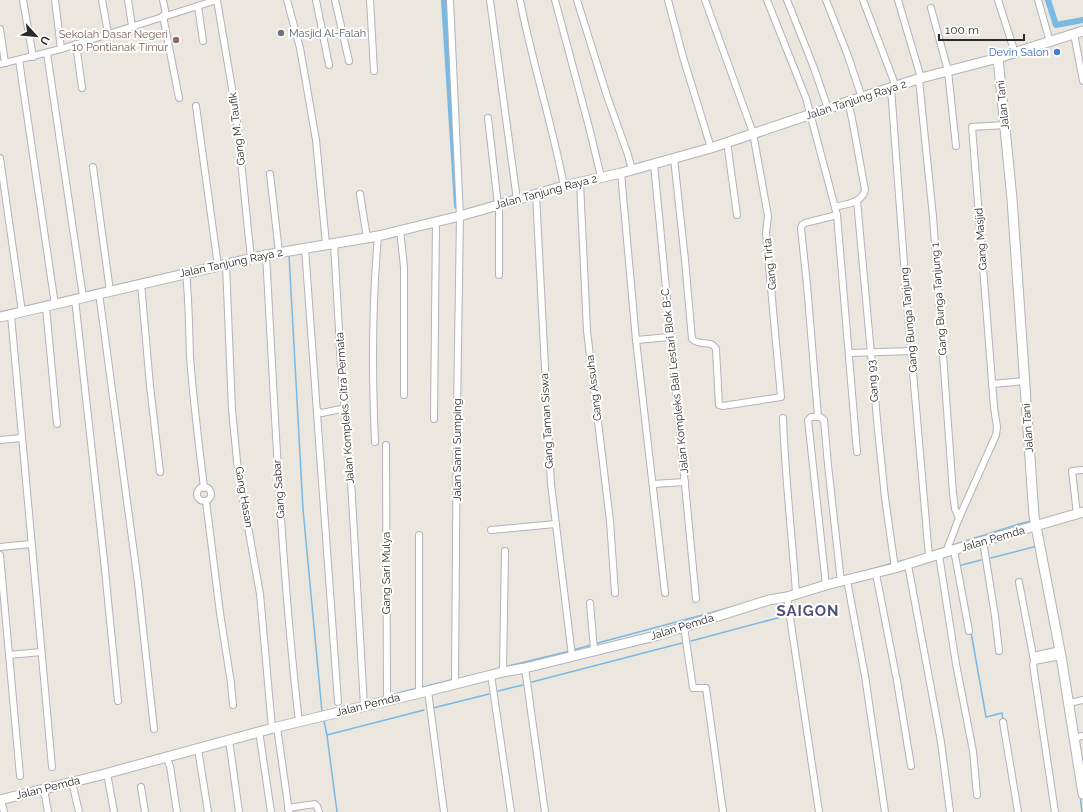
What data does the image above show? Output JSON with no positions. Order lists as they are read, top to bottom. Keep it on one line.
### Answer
{"streets":{"street":["Jalan Tanjung Raya 2","Jalan Tani","Gang M. Taufik","Gang Masjid","Gang Tirta","Gang Bunga Tanjung 1","Gang Bunga Tanjung","Jalan Kompleks Bali Lestari Blok B-C","Gang 93","Gang Assuha","Jalan Kompleks Citra Permata","Gang Taman Siswa","Jalan Sami Sumping","Gang Sabar","Gang Hasan","Jalan Pemda","Gang Sari Mulya"]},"crossings":[["Jalan Tanjung Raya 2","Jalan Tani"],["Jalan Tanjung Raya 2","Gang M. Taufik"],["Jalan Tanjung Raya 2","Gang Tirta"],["Jalan Tanjung Raya 2","Gang Bunga Tanjung 1"],["Jalan Tanjung Raya 2","Gang Bunga Tanjung"],["Jalan Tanjung Raya 2","Jalan Kompleks Bali Lestari Blok B-C"],["Jalan Tanjung Raya 2","Gang Assuha"],["Jalan Tanjung Raya 2","Jalan Kompleks Citra Permata"],["Jalan Tanjung Raya 2","Gang Taman Siswa"],["Jalan Tanjung Raya 2","Jalan Sami Sumping"],["Jalan Tanjung Raya 2","Gang Sabar"],["Jalan Tanjung Raya 2","Gang Hasan"],["Jalan Tani","Gang Masjid"],["Jalan Tani","Jalan Pemda"],["Gang Bunga Tanjung","Jalan Pemda"],["Gang 93","Jalan Pemda"],["Jalan Kompleks Citra Permata","Jalan Pemda"],["Gang Taman Siswa","Jalan Pemda"],["Jalan Sami Sumping","Jalan Pemda"],["Gang Sabar","Jalan Pemda"],["Gang Hasan","Jalan Pemda"],["Jalan Pemda","Gang Sari Mulya"]],"districts":["SAIGON"],"places":["Masjid Al-Falah","Sekolah Dasar Negeri 10 Pontianak Timur","Devin Salon"],"scale_bar":"100 m","north":"bottom right"}
